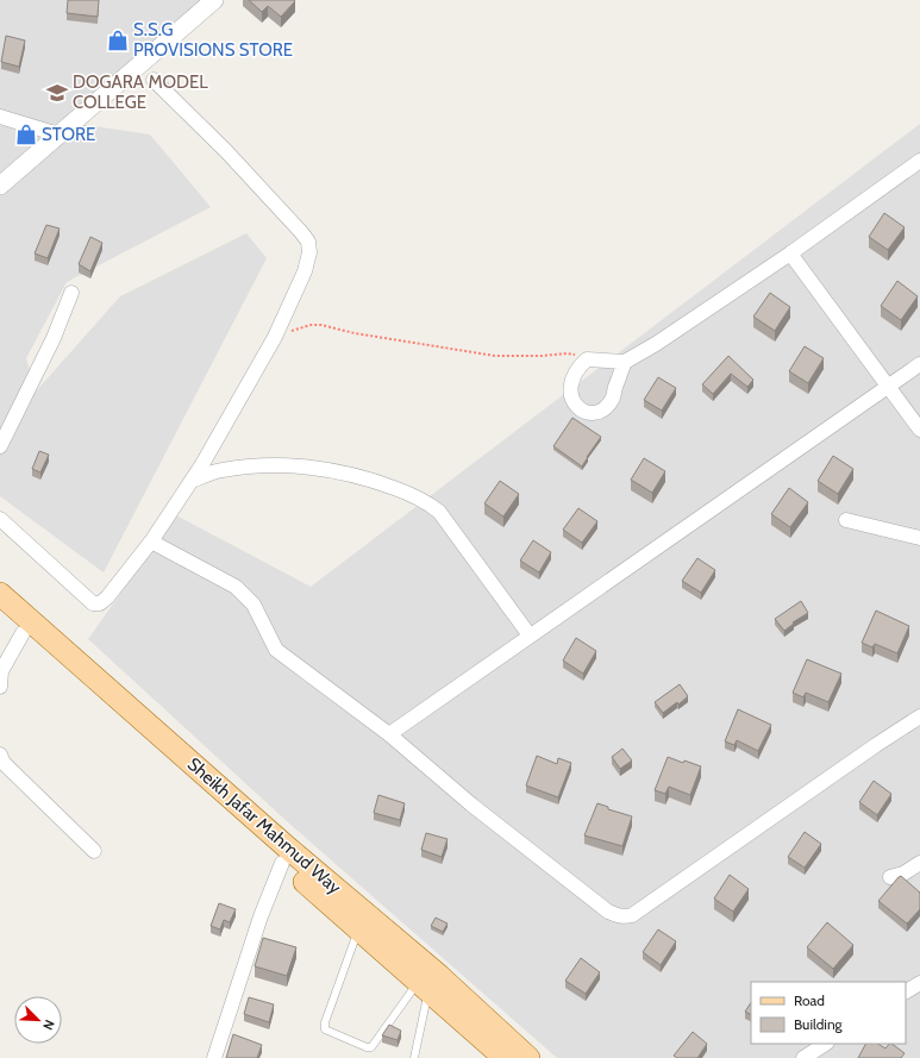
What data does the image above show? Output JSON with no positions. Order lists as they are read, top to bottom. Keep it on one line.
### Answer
{"streets":{"main road":["Sheikh Jafar Mahmud Way"]},"places":{"shop":["S.S.G PROVISIONS STORE","STORE"],"school or university":["DOGARA MODEL COLLEGE"]},"legend":["Road","Building"],"north":"bottom right"}
